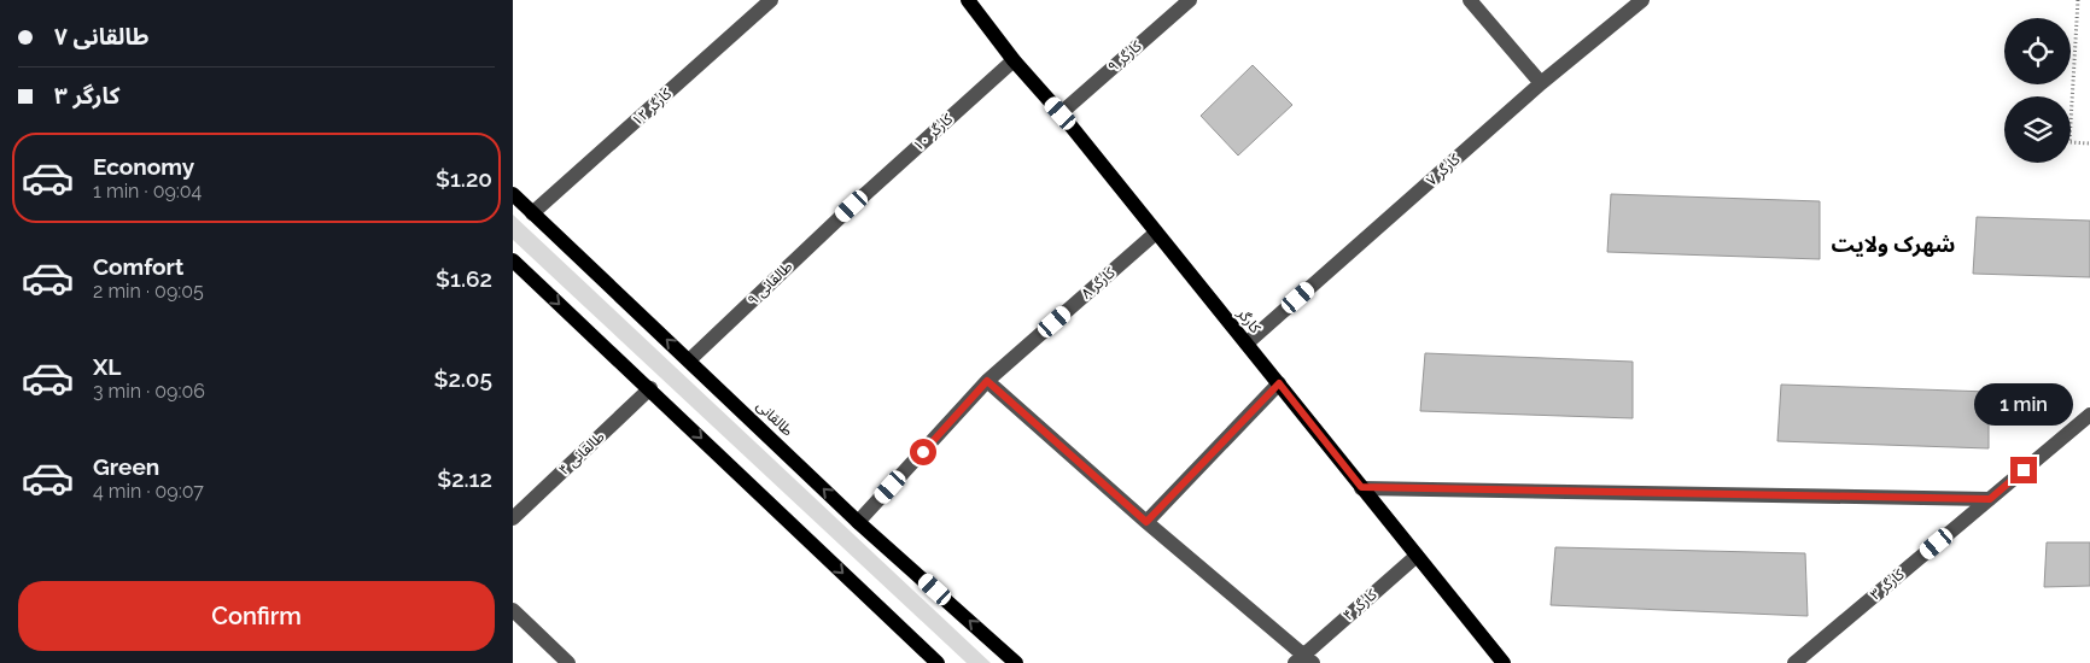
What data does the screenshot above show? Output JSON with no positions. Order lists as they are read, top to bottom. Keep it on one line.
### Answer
{"streets":{"main road":["کارگر","طالقانی"],"street":["کارگر ۹","کارگر ۱۲","کارگر ۱۰","کارگر ۷","طالقانی ۹","کارگر ۸","طالقانی ۴","کارگر ۳","کارگر ۴"]},"crossings":[["کارگر ۹","کارگر"],["کارگر ۱۲","طالقانی"],["کارگر ۱۰","طالقانی ۹"],["کارگر ۱۰","کارگر"],["کارگر ۷","کارگر"],["طالقانی ۹","طالقانی"],["کارگر ۸","کارگر"],["کارگر ۸","طالقانی"],["کارگر","کارگر ۴"]],"districts":["شهرک ولایت"],"page":{"banner":["طالقانی ۷","کارگر ۳"],"list":[{"name":"Economy","note":"1 min · 09:04","value":"$1.20"},{"name":"Comfort","note":"2 min · 09:05","value":"$1.62"},{"name":"XL","note":"3 min · 09:06","value":"$2.05"},{"name":"Green","note":"4 min · 09:07","value":"$2.12"}],"bubble":"1 min","buttons":"Confirm"}}
